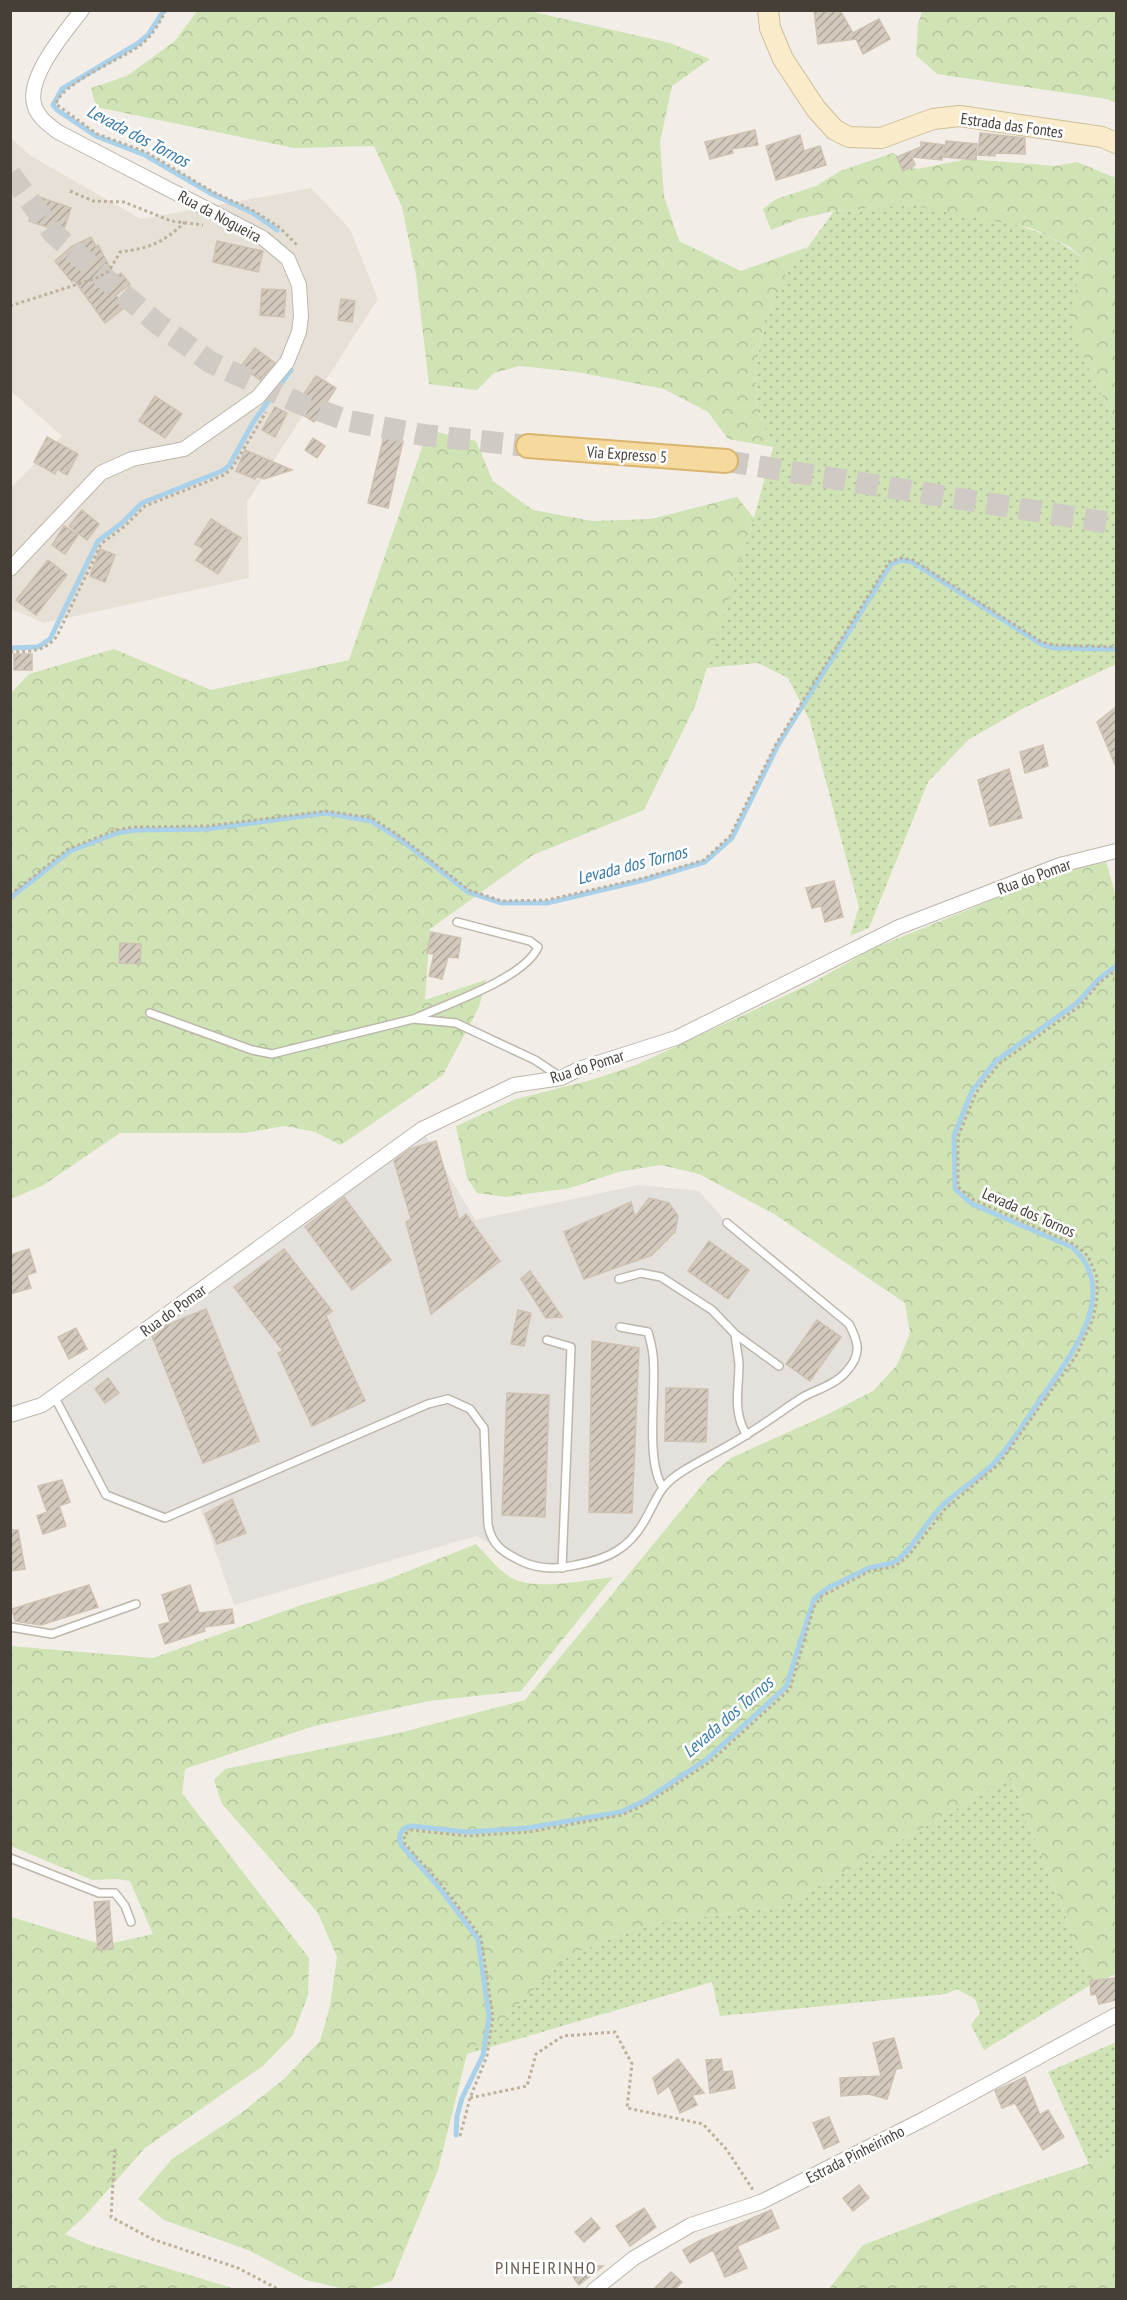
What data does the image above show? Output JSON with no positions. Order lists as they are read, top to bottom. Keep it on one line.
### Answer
{"streets":{"main road":["Via Expresso 5"],"street":["Estrada das Fontes","Rua da Nogueira","Rua do Pomar","Estrada Pinheirinho"],"path":["Levada dos Tornos"]},"districts":["PINHEIRINHO"],"water":["Levada dos Tornos"]}
